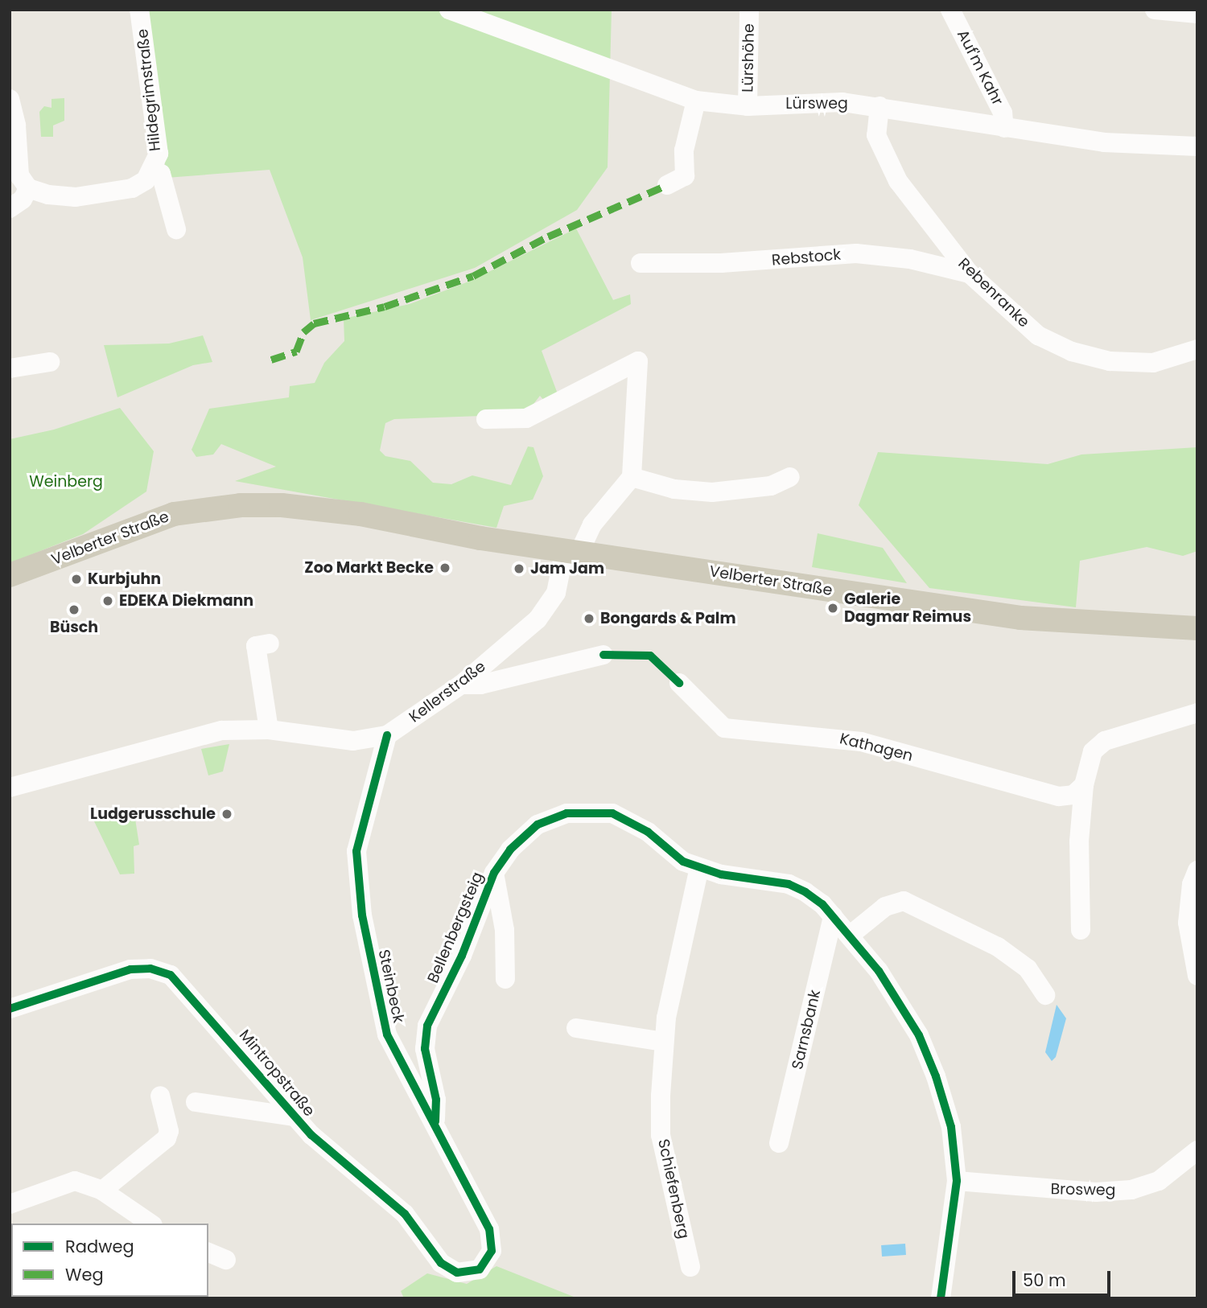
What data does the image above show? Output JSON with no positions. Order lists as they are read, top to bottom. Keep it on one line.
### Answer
{"streets":{"main road":["Velberter Straße"],"street":["Lürshöhe","Auf'm Kahr","Hildegrimstraße","Lürsweg","Rebstock","Rebenranke","Kellerstraße","Kathagen","Bellenbergsteig","Steinbeck","Sarnsbank","Mintropstraße","Schiefenberg","Brosweg"]},"crossings":[["Lürshöhe","Lürsweg"],["Auf'm Kahr","Lürsweg"],["Lürsweg","Rebenranke"],["Rebstock","Rebenranke"],["Velberter Straße","Kellerstraße"],["Kellerstraße","Steinbeck"],["Bellenbergsteig","Steinbeck"],["Bellenbergsteig","Sarnsbank"],["Bellenbergsteig","Schiefenberg"],["Bellenbergsteig","Brosweg"],["Steinbeck","Mintropstraße"]],"parks":["Weinberg"],"places":["Zoo Markt Becke","Jam Jam","Kurbjuhn","EDEKA Diekmann","Galerie Dagmar Reimus","Büsch","Bongards & Palm","Ludgerusschule"],"legend":["Radweg","Weg"],"scale_bar":"50 m"}
